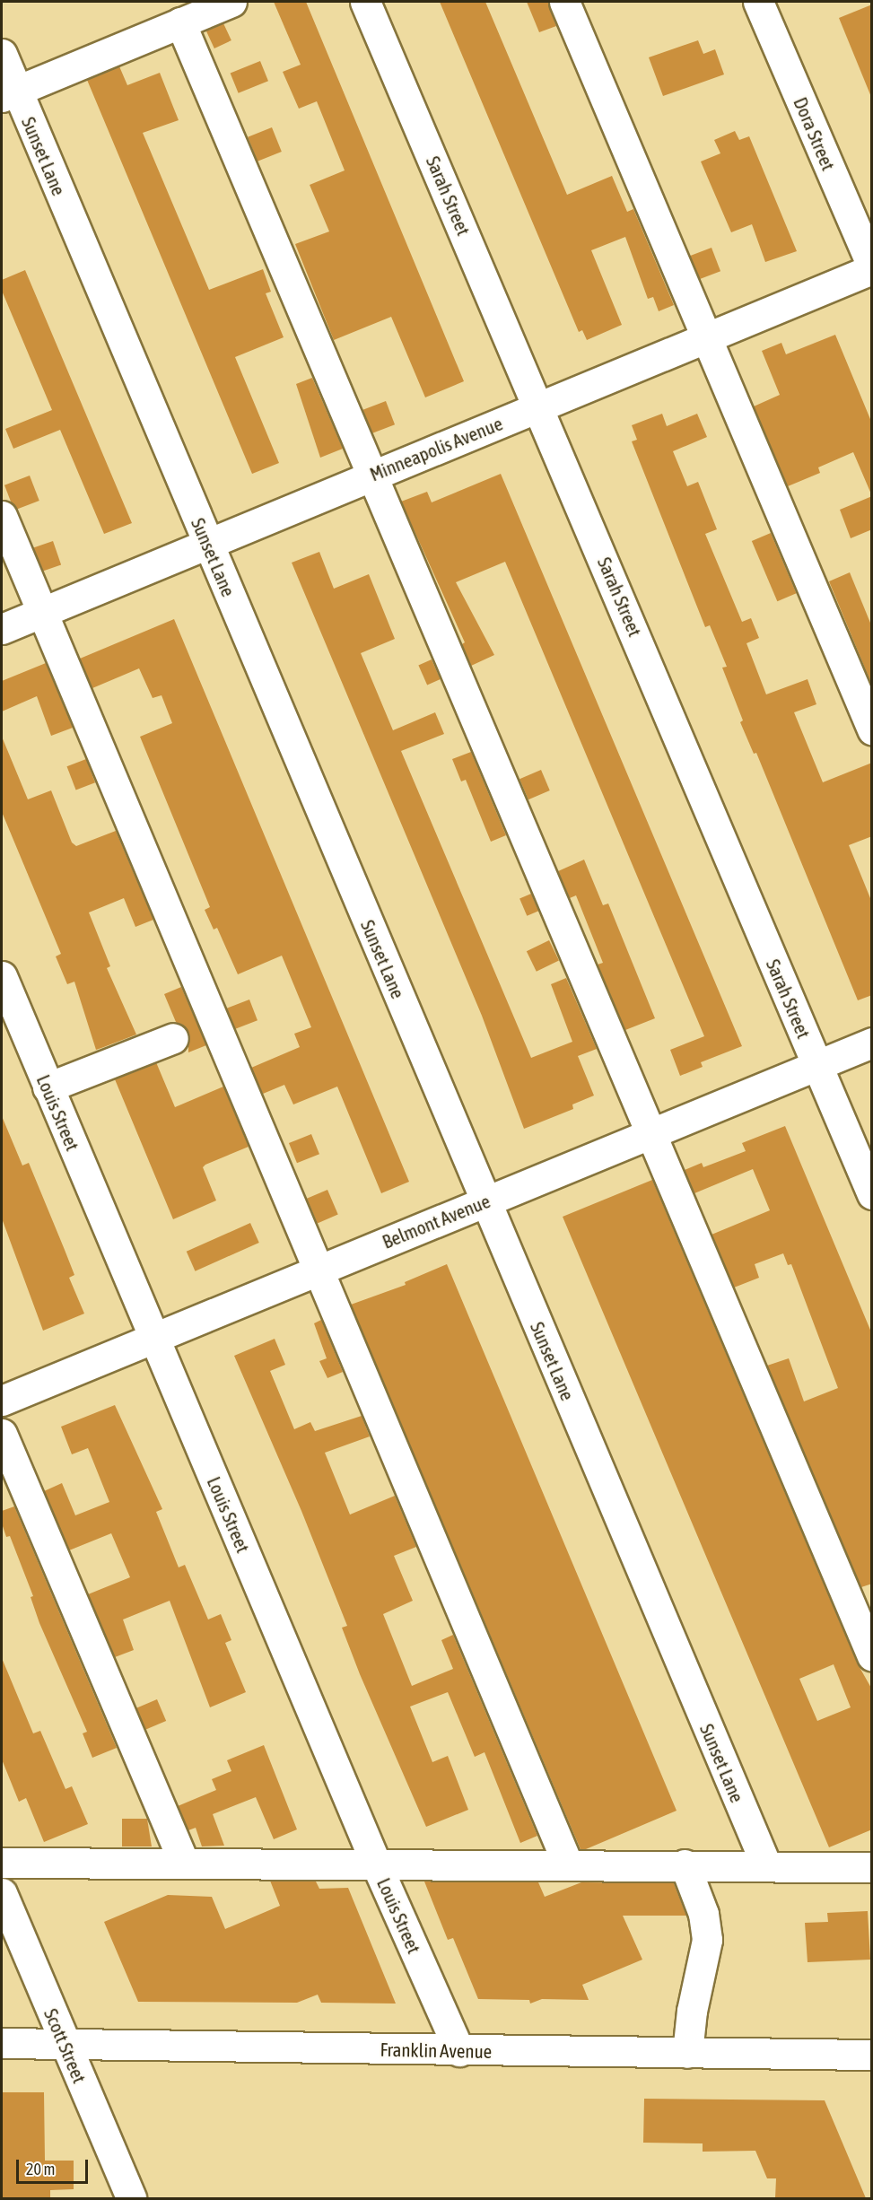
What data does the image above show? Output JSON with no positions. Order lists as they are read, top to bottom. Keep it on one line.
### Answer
{"streets":{"street":["Dora Street","Sunset Lane","Sarah Street","Minneapolis Avenue","Louis Street","Belmont Avenue","Scott Street","Franklin Avenue"]},"crossings":[["Dora Street","Minneapolis Avenue"],["Sunset Lane","Minneapolis Avenue"],["Sunset Lane","Belmont Avenue"],["Sarah Street","Minneapolis Avenue"],["Sarah Street","Belmont Avenue"],["Louis Street","Belmont Avenue"],["Louis Street","Franklin Avenue"],["Scott Street","Franklin Avenue"]],"scale_bar":"20 m"}
